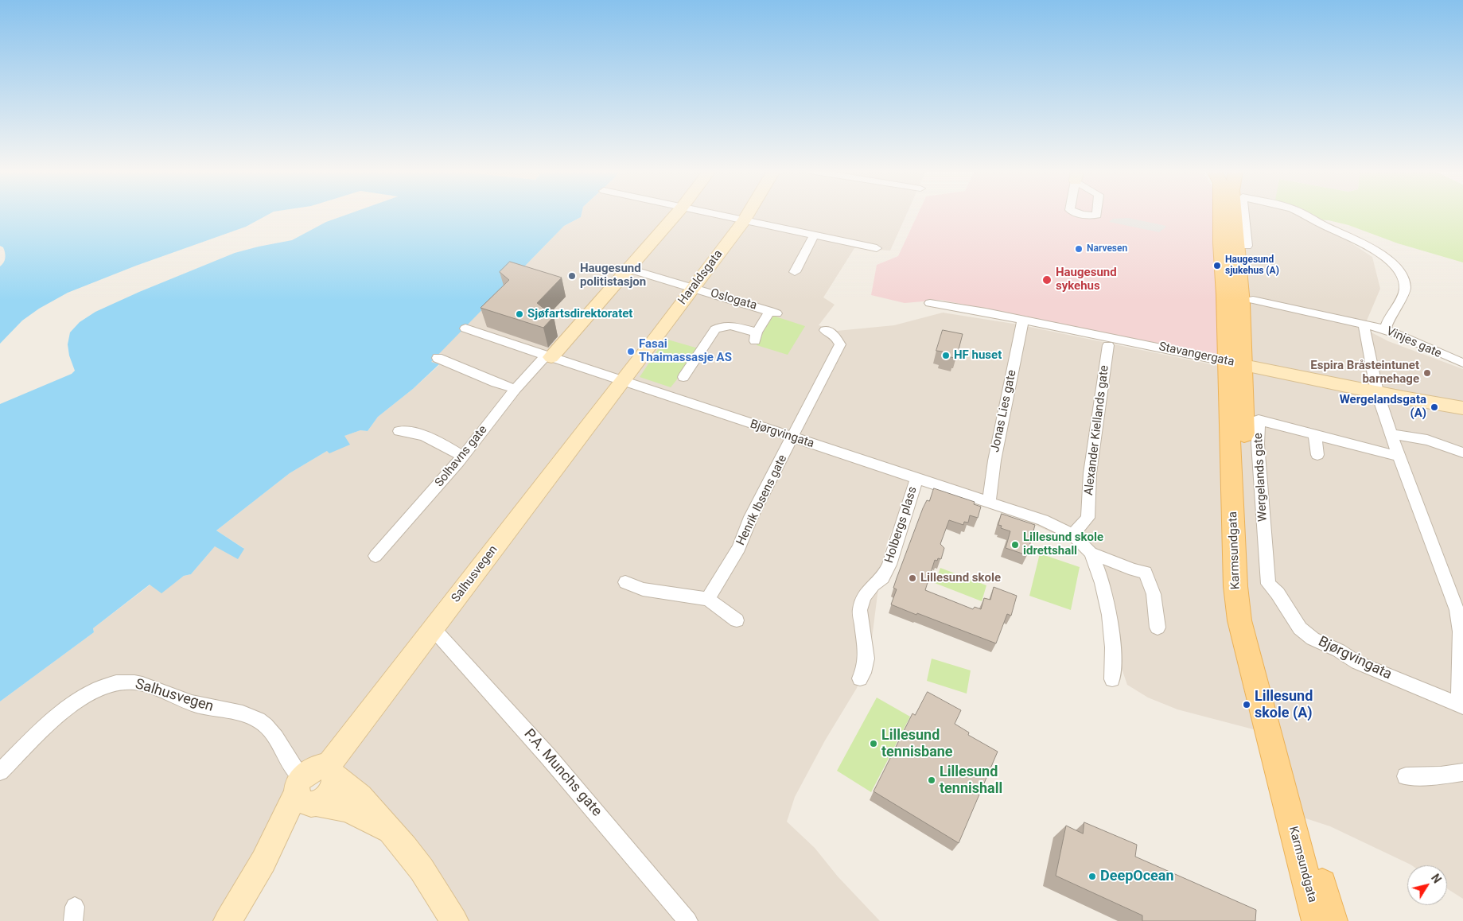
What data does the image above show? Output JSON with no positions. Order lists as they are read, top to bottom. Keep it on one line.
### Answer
{"streets":{"main road":["Karmsundgata"],"street":["Haraldsgata","Oslogata","Vinjes gate","Stavangergata","Jonas Lies gate","Alexander Kiellands gate","Bjørgvingata","Solhavns gate","Wergelands gate","Henrik Ibsens gate","Holbergs plass","Salhusvegen","P.A. Munchs gate"]},"crossings":[["Haraldsgata","Oslogata"],["Haraldsgata","Bjørgvingata"],["Haraldsgata","Salhusvegen"],["Stavangergata","Jonas Lies gate"],["Stavangergata","Karmsundgata"],["Jonas Lies gate","Bjørgvingata"],["Alexander Kiellands gate","Bjørgvingata"],["Bjørgvingata","Solhavns gate"],["Bjørgvingata","Wergelands gate"],["Bjørgvingata","Henrik Ibsens gate"],["Bjørgvingata","Holbergs plass"],["Bjørgvingata","Salhusvegen"],["Salhusvegen","P.A. Munchs gate"]],"places":["Narvesen","Haugesund sjukehus (A)","Haugesund politistasjon","Haugesund sykehus","Sjøfartsdirektoratet","Fasai Thaimassasje AS","HF huset","Espira Bråsteintunet barnehage","Wergelandsgata (A)","Lillesund skole idrettshall","Lillesund skole","Lillesund skole (A)","Lillesund tennisbane","Lillesund tennishall","DeepOcean"],"north":"top right"}
